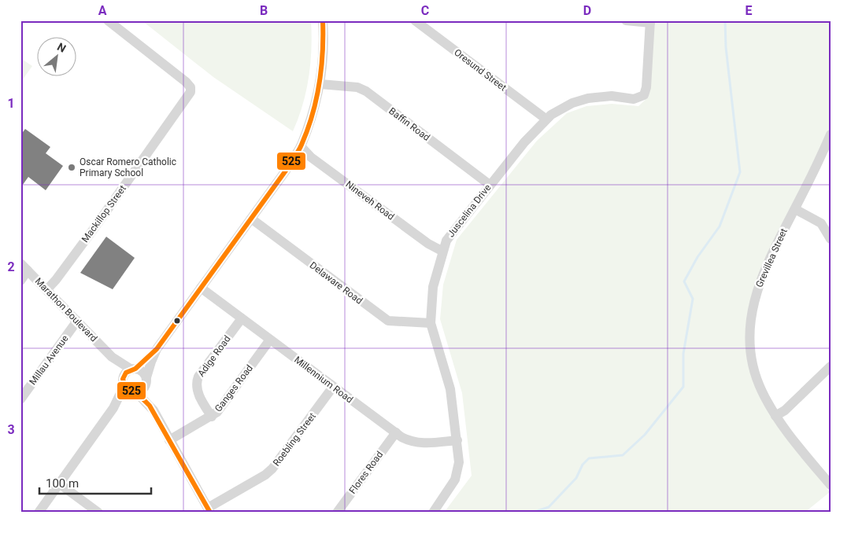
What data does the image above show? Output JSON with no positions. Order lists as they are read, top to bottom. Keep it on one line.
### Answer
{"streets":{"street":["Oresund Street","Baffin Road","Nineveh Road","Juscelina Drive","Mackillop Street","Grevillea Street","Delaware Road","Marathon Boulevard","Adige Road","Millau Avenue","Millennium Road","Ganges Road","Roebling Street","Flores Road"]},"crossings":[["Oresund Street","Juscelina Drive"],["Baffin Road","Juscelina Drive"],["Nineveh Road","Juscelina Drive"],["Juscelina Drive","Delaware Road"],["Juscelina Drive","Millennium Road"],["Mackillop Street","Marathon Boulevard"],["Marathon Boulevard","Millau Avenue"],["Adige Road","Millennium Road"],["Adige Road","Ganges Road"],["Millennium Road","Ganges Road"],["Millennium Road","Roebling Street"],["Millennium Road","Flores Road"]],"places":["Oscar Romero Catholic Primary School"],"lines":["transit line 525"],"scale_bar":"100 m","north":"top right","grid":{"columns":["A","B","C","D","E"],"rows":["1","2","3"]}}
